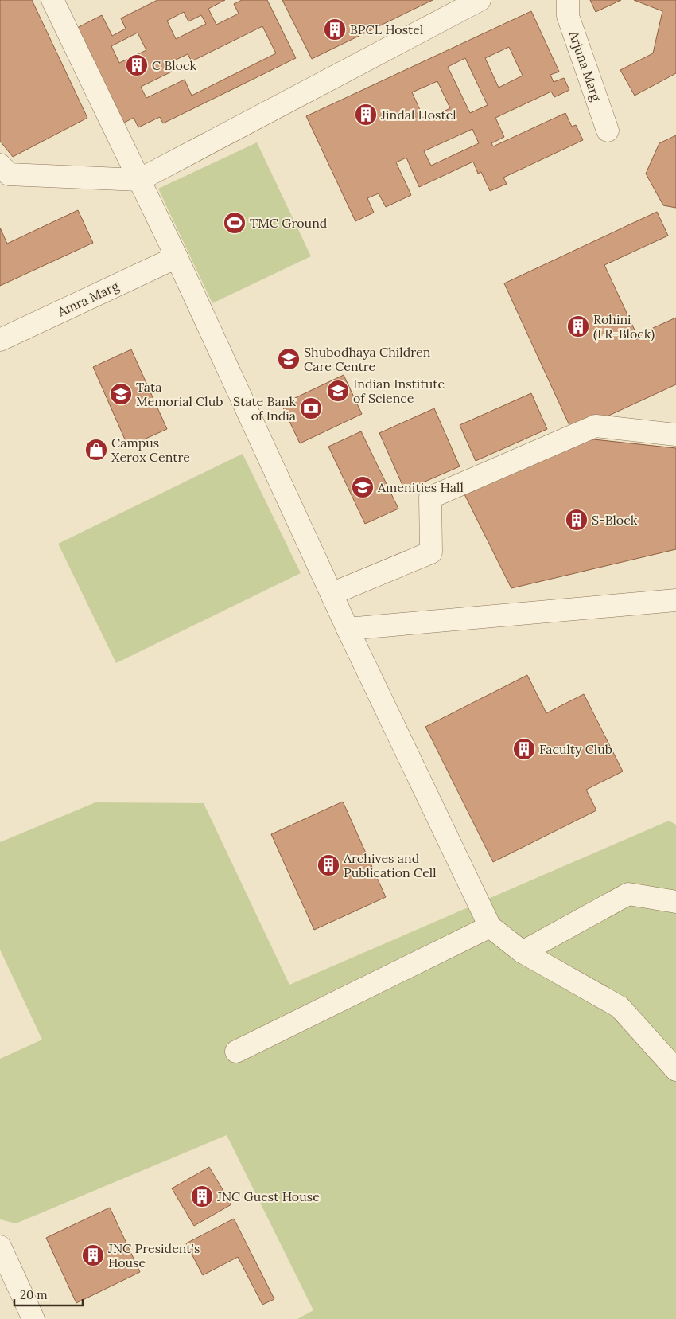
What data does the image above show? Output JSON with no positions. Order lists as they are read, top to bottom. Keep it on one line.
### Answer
{"streets":{"lane":["Arjuna Marg","Amra Marg"]},"places":{"building":["BPCL Hostel","C Block","Jindal Hostel","Rohini (LR-Block)","S-Block","Faculty Club","Archives and Publication Cell","JNC Guest House","JNC President's House"],"sports":["TMC Ground"],"school or university":["Shubodhaya Children Care Centre","Indian Institute of Science","Tata Memorial Club","Amenities Hall"],"bank":["State Bank of India"],"shop":["Campus Xerox Centre"]},"scale_bar":"20 m"}
